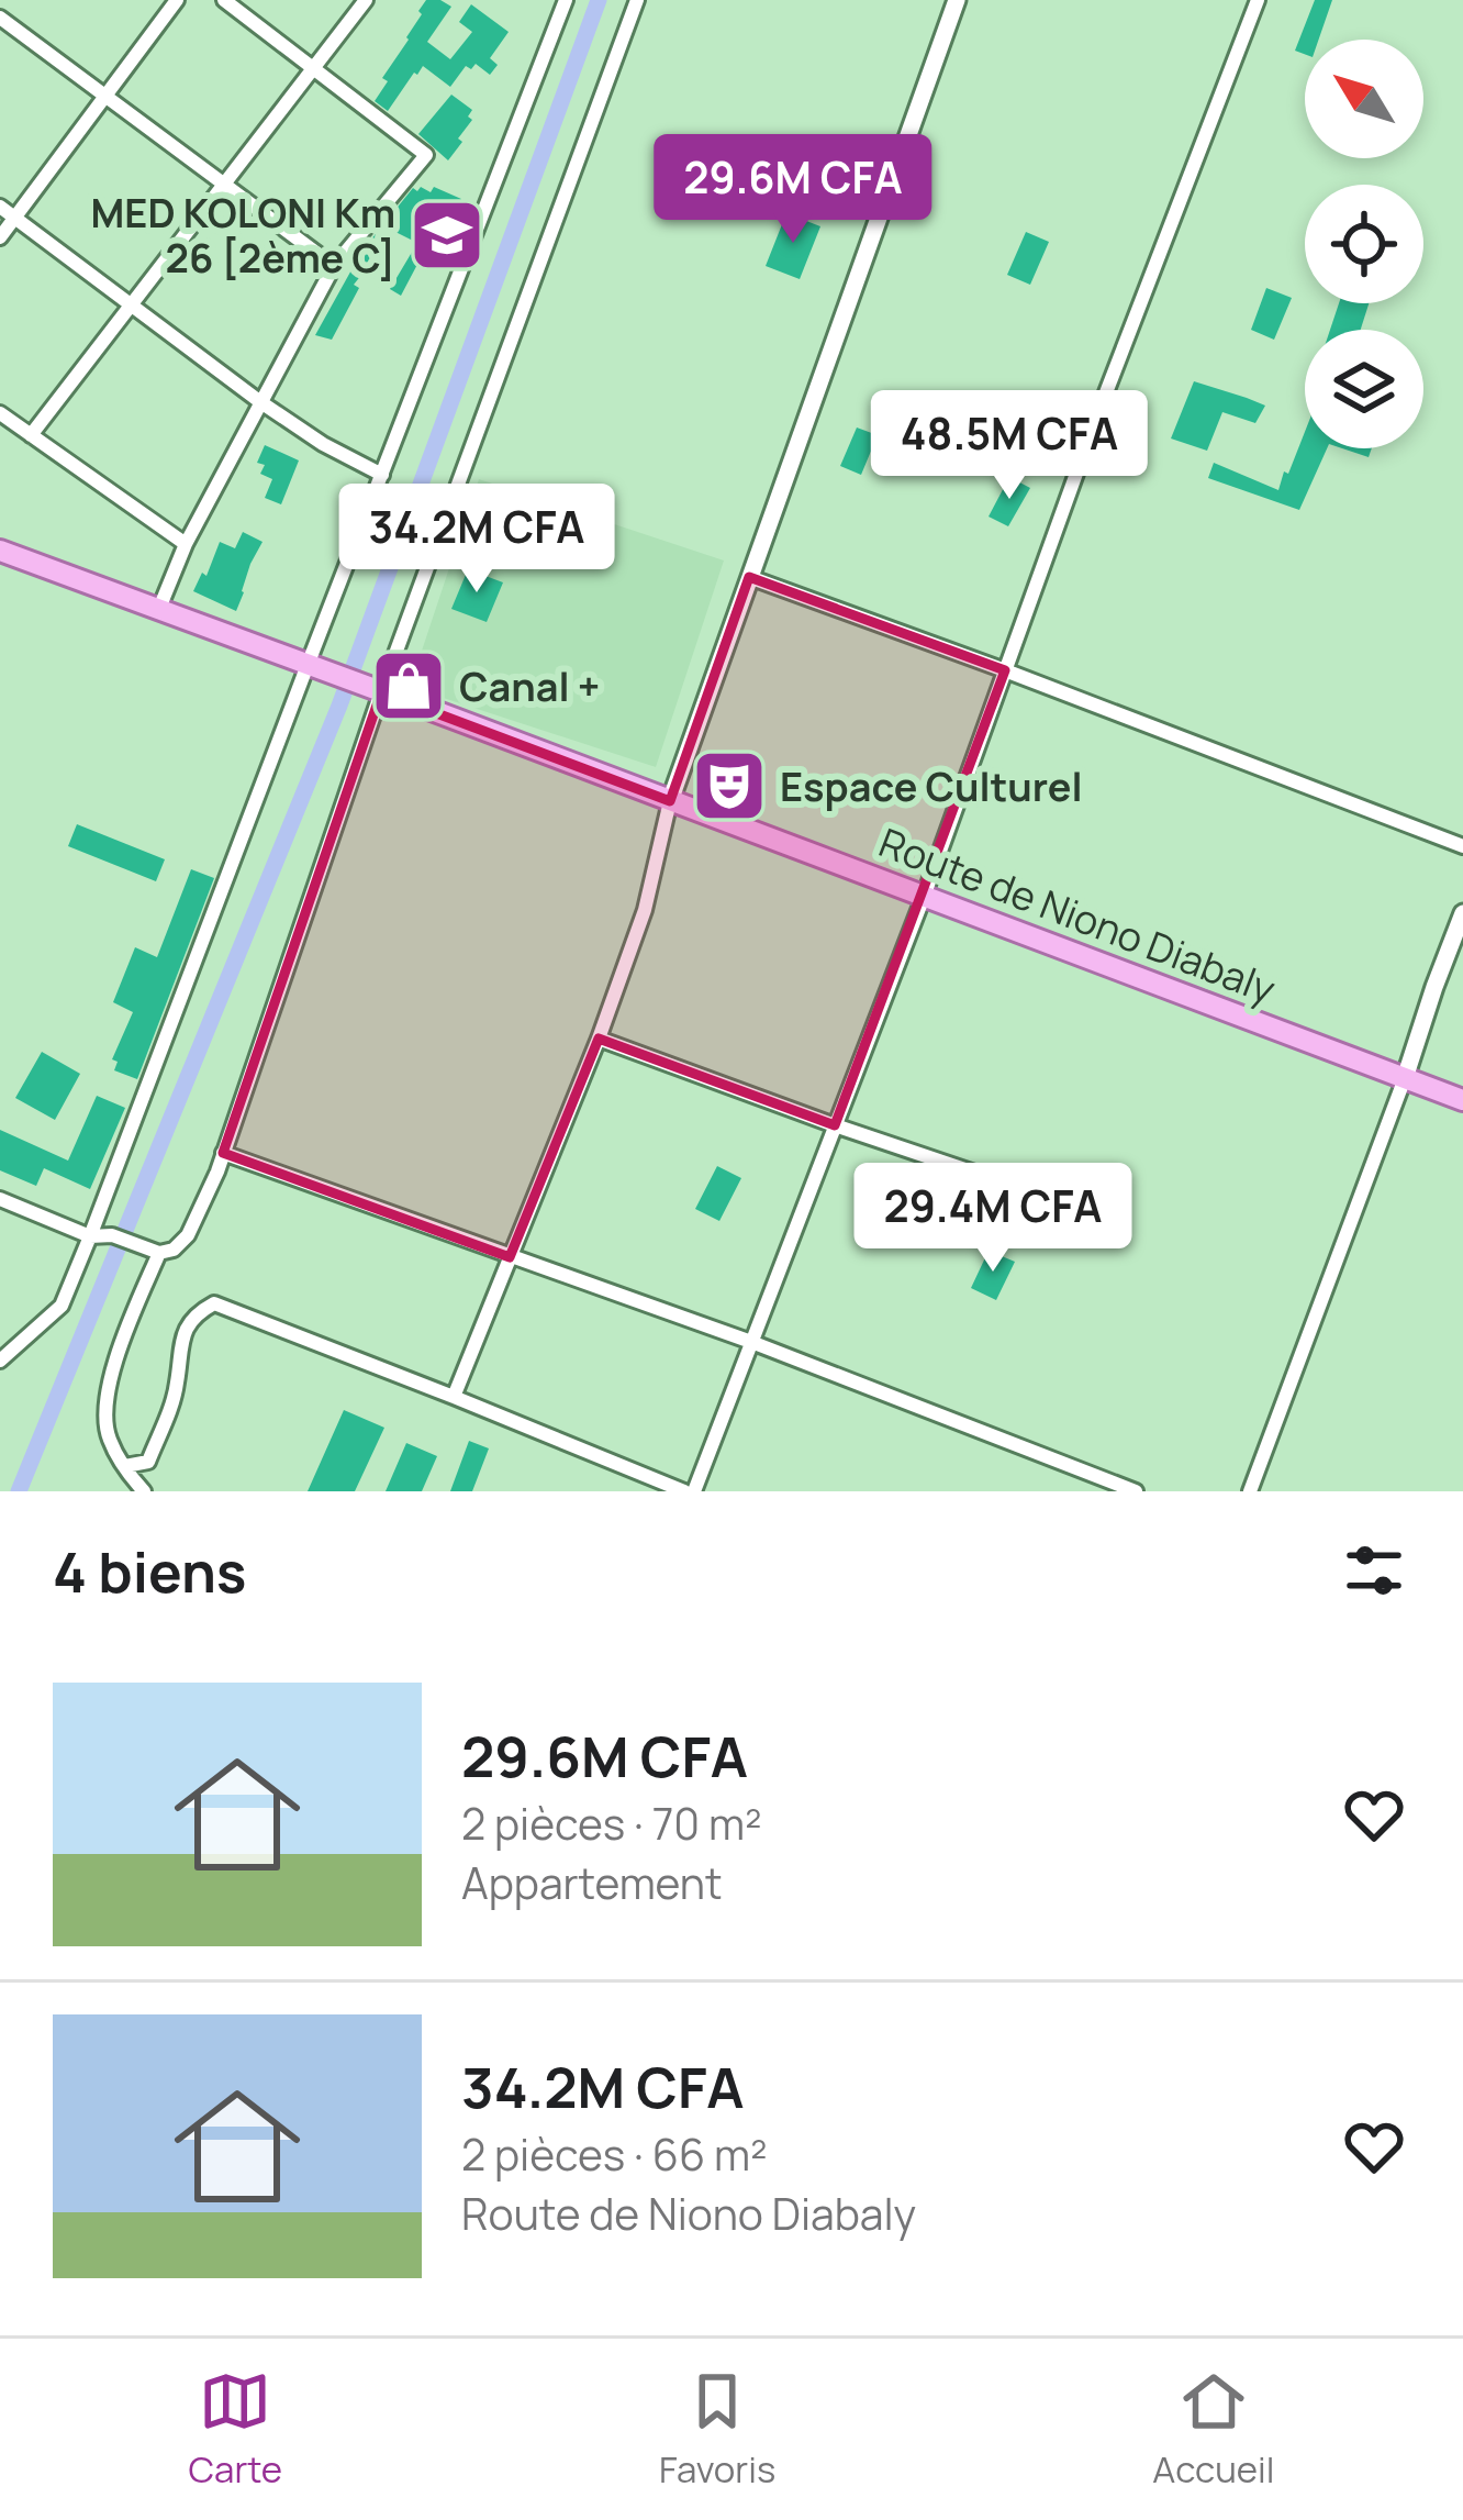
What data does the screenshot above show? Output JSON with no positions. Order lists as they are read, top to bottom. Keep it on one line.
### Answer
{"streets":{"main road":["Route de Niono Diabaly"]},"places":{"school or university":["MED KOLONI Km 26 [2ème C]"],"shop":["Canal +"],"theatre":["Espace Culturel"]},"north":"top left","page":{"price":["29.6M CFA","48.5M CFA","34.2M CFA","29.4M CFA"],"heading":"4 biens","list":[{"name":"29.6M CFA","note":"2 pièces · 70 m² · Appartement"},{"name":"34.2M CFA","note":"2 pièces · 66 m² · Route de Niono Diabaly"}],"tabs":["Carte","Favoris","Accueil"]}}
